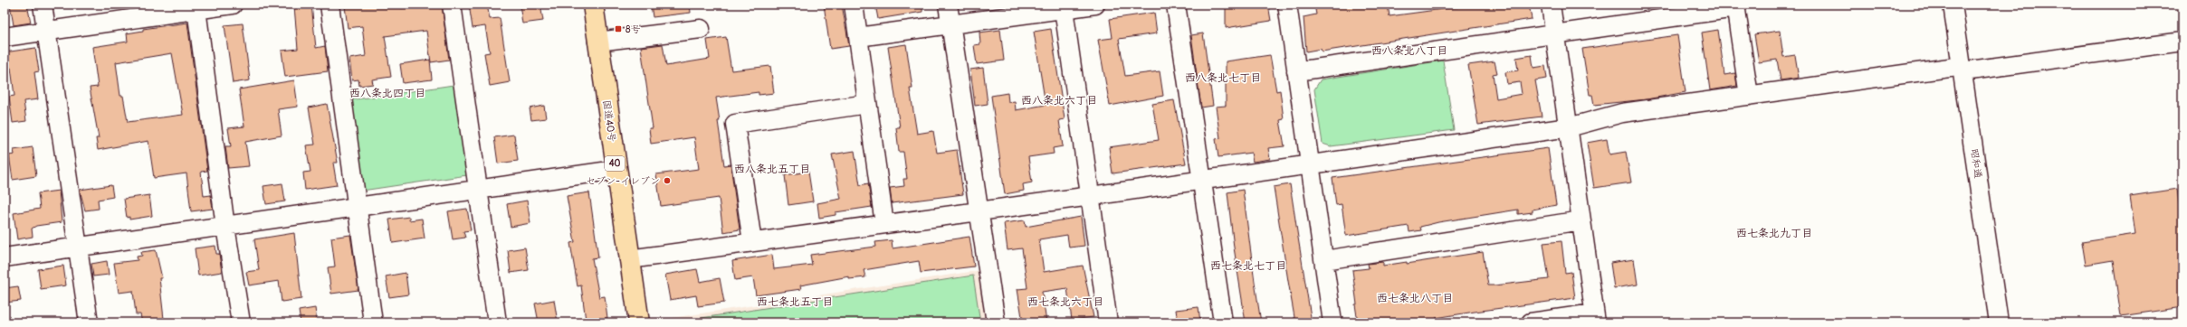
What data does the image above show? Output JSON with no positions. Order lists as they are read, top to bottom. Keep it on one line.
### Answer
{"streets":{"highway":["国道40号","40"],"street":["昭和通"]},"districts":["西八条北八丁目","西八条北七丁目","西八条北四丁目","西八条北六丁目","西八条北五丁目","西七条北九丁目","西七条北七丁目","西七条北八丁目","西七条北五丁目","西七条北六丁目"],"places":{"transit":["8号"],"other":["セブン-イレブン"]}}
